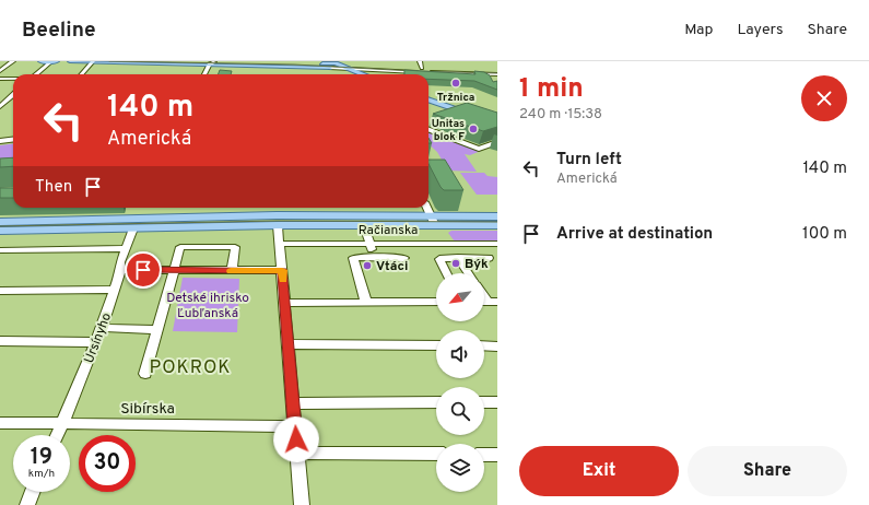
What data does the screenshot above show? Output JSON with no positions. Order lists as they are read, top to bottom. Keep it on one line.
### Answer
{"streets":{"main road":["Račianska"],"street":["Ursínyho","Sibírska"]},"crossings":[["Račianska","Ursínyho"],["Ursínyho","Sibírska"]],"districts":["POKROK"],"parks":["Detské ihrisko Ľubľanská"],"places":["Tržnica","Unitas blok F","Býk","Vtáci"],"north":"bottom left","page":{"header":"Beeline","nav":["Map","Layers","Share"],"heading":["1 min","240 m · 15:38"],"turn":["140 m","Americká"],"list":[{"name":"Turn left","note":"Americká","value":"140 m"},{"name":"Arrive at destination","value":"100 m"}],"then":"Then","speed":"19 km/h","limit":"30","buttons":["Exit","Share"]}}
